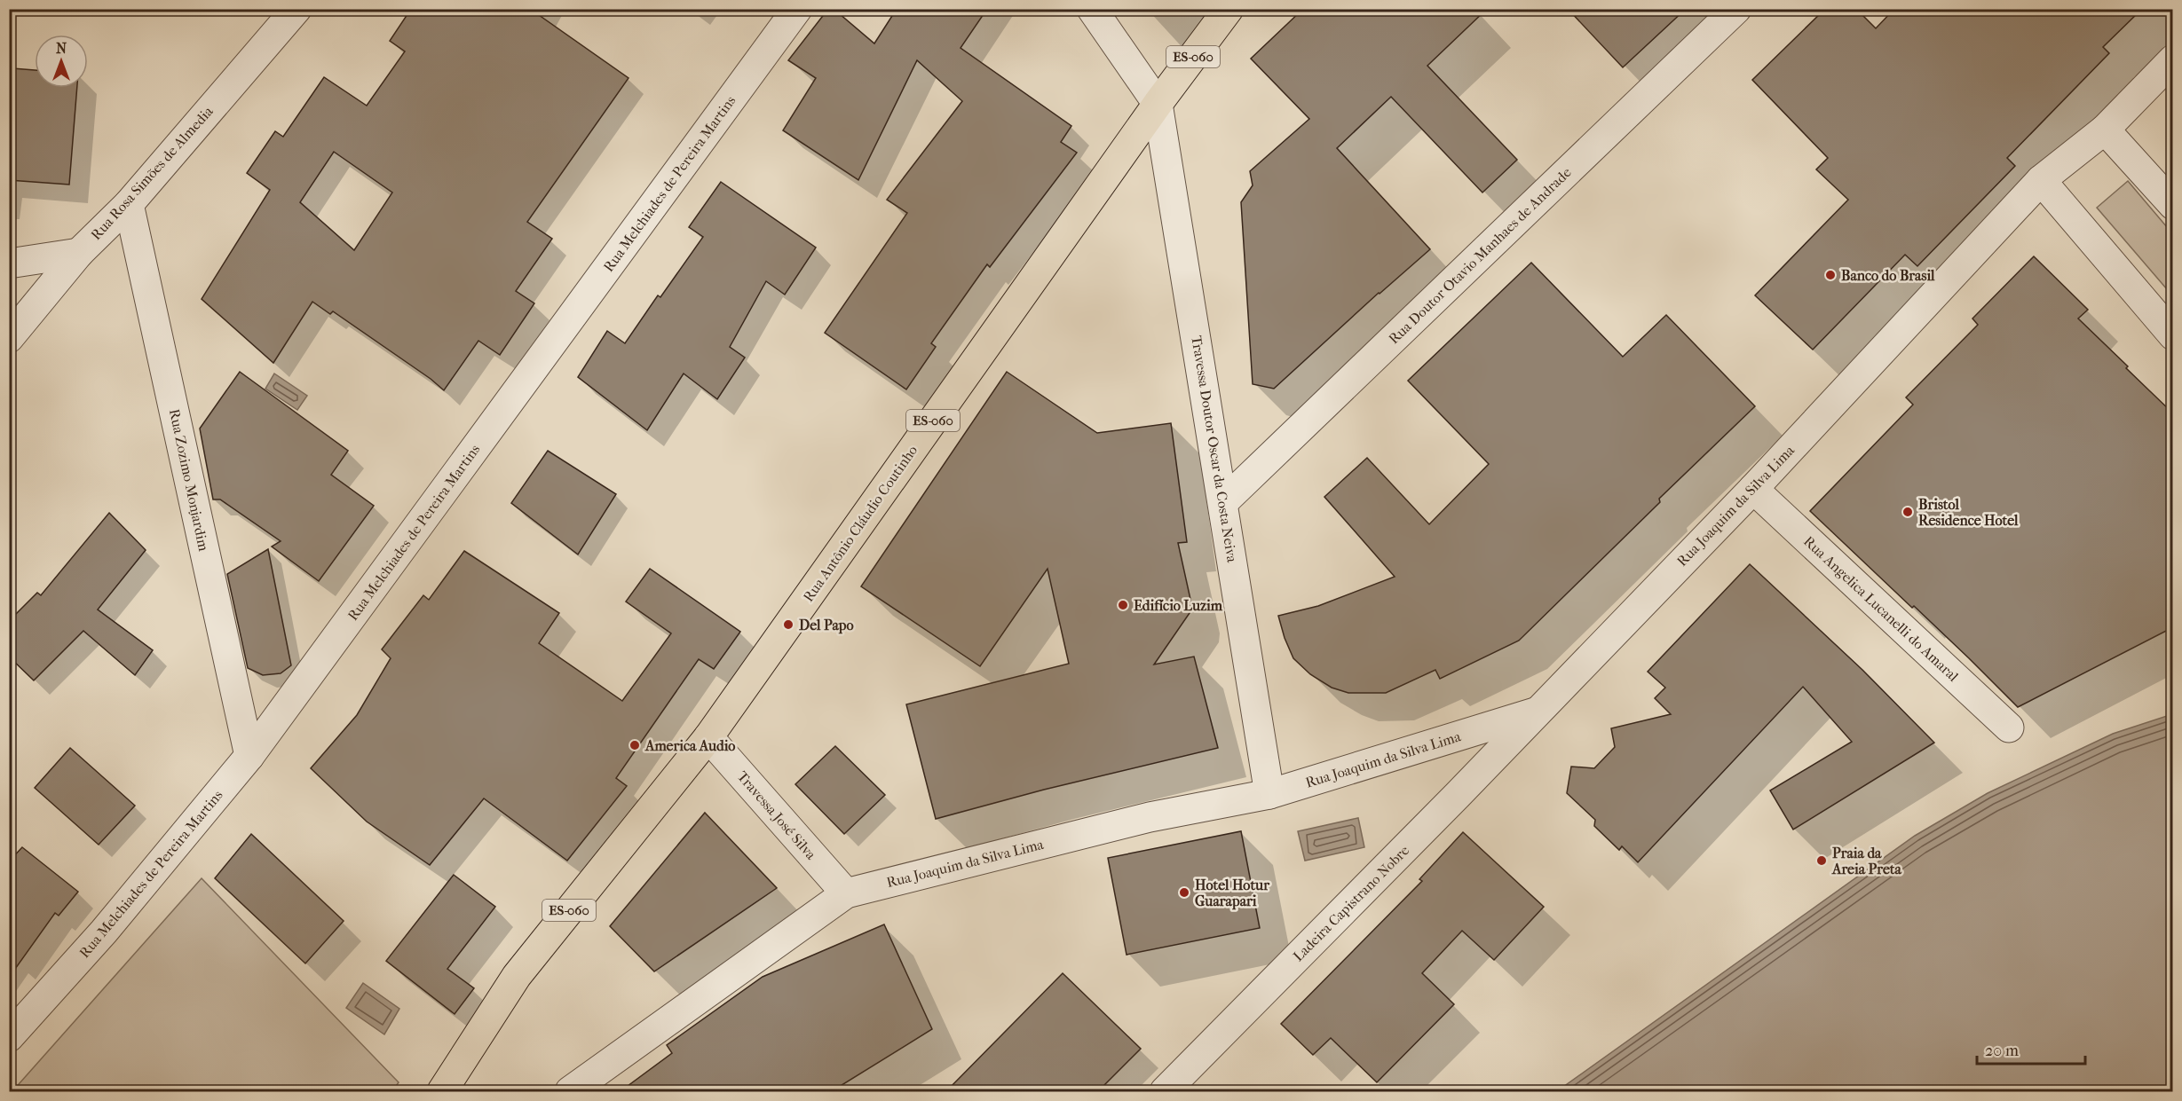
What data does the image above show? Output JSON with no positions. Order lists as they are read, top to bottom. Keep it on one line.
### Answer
{"streets":{"main road":["ES-060","Rua Antônio Cláudio Coutinho"],"street":["Rua Rosa Simões de Almedia","Rua Melchiades de Pereira Martins","Rua Doutor Otavio Manhaes de Andrade","Travessa Doutor Oscar da Costa Neiva","Rua Zozimo Monjardim","Rua Joaquim da Silva Lima","Rua Angelica Lucanelli do Amaral","Travessa José Silva","Ladeira Capistrano Nobre"]},"crossings":[["ES-060","Travessa Doutor Oscar da Costa Neiva"],["ES-060","Rua Antônio Cláudio Coutinho"],["Rua Rosa Simões de Almedia","Rua Zozimo Monjardim"],["Rua Melchiades de Pereira Martins","Rua Zozimo Monjardim"],["Rua Doutor Otavio Manhaes de Andrade","Travessa Doutor Oscar da Costa Neiva"],["Travessa Doutor Oscar da Costa Neiva","Rua Joaquim da Silva Lima"],["Travessa Doutor Oscar da Costa Neiva","Rua Antônio Cláudio Coutinho"],["Rua Joaquim da Silva Lima","Rua Angelica Lucanelli do Amaral"],["Rua Joaquim da Silva Lima","Travessa José Silva"],["Rua Joaquim da Silva Lima","Ladeira Capistrano Nobre"],["Rua Antônio Cláudio Coutinho","Travessa José Silva"]],"places":["Banco do Brasil","Bristol Residence Hotel","Edifício Luzim","Del Papo","America Audio","Praia da Areia Preta","Hotel Hotur Guarapari"],"scale_bar":"20 m","north":"top"}
